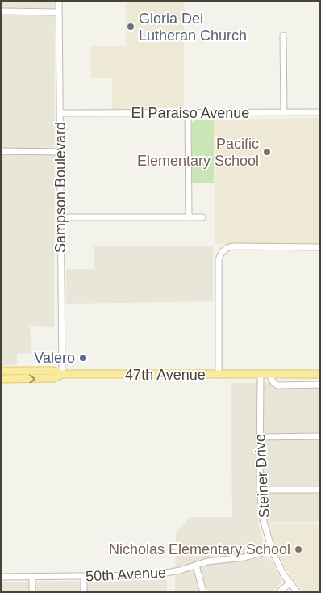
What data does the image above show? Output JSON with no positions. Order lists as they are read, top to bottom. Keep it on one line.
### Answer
{"streets":{"main road":["47th Avenue"],"street":["El Paraiso Avenue","Sampson Boulevard","Steiner Drive","50th Avenue"]},"crossings":[["El Paraiso Avenue","Sampson Boulevard"],["Sampson Boulevard","47th Avenue"],["47th Avenue","Steiner Drive"],["Steiner Drive","50th Avenue"]],"places":["Gloria Dei Lutheran Church","Pacific Elementary School","Valero","Nicholas Elementary School"]}
